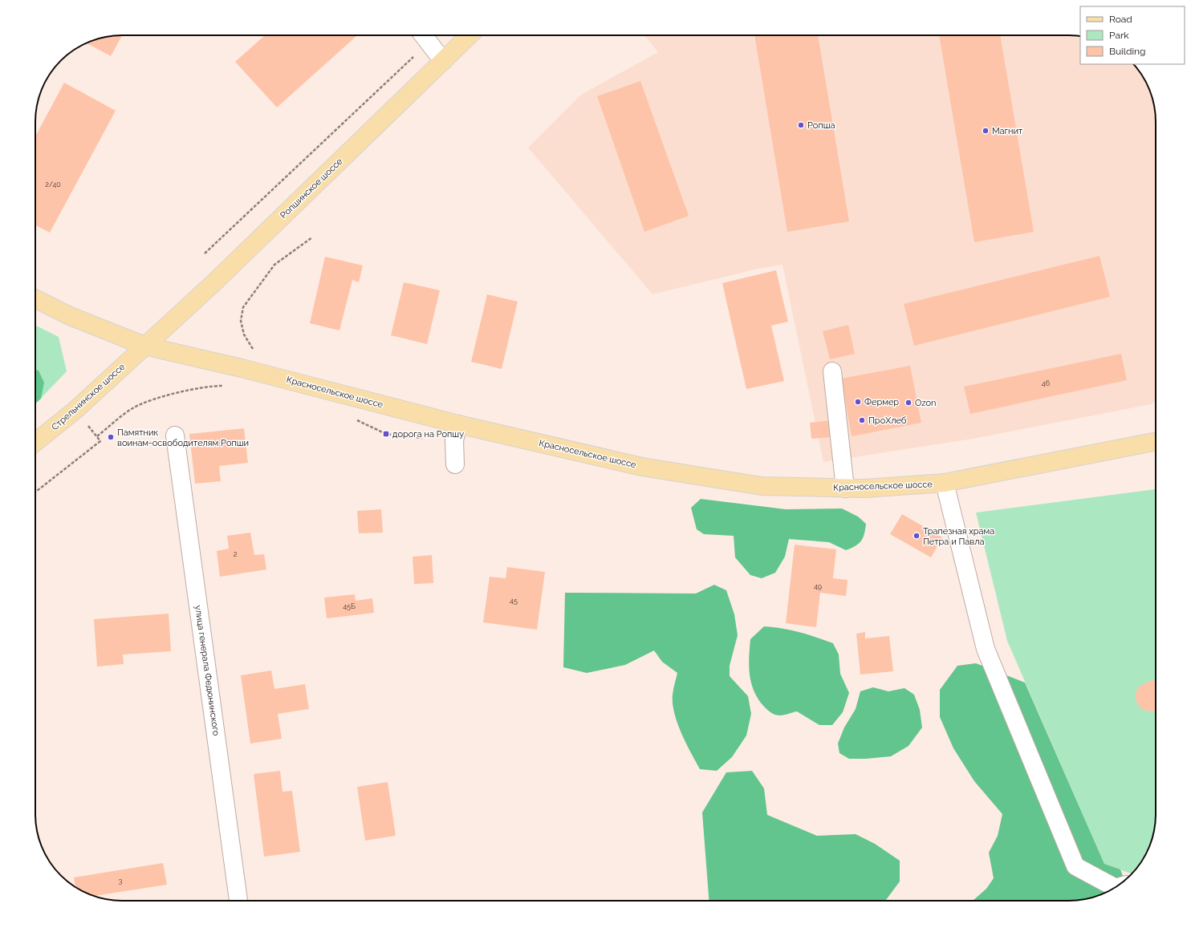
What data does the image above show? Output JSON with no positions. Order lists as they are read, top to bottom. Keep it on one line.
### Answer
{"streets":{"main road":["Ропшинское шоссе","Красносельское шоссе","Стрельнинское шоссе"],"street":["улица генерала Федюнинского"]},"crossings":[["Ропшинское шоссе","Красносельское шоссе"],["Ропшинское шоссе","Стрельнинское шоссе"],["Красносельское шоссе","Стрельнинское шоссе"]],"places":{"other":["Ропша","Магнит","Фермер","Ozon","ПроХлеб","Памятник воинам-освободителям Ропши","Трапезная храма Петра и Павла"],"transit":["дорога на Ропшу"]},"house_numbers":["2/40","46","2","49","45","45Б","3"],"legend":["Road","Park","Building"]}
